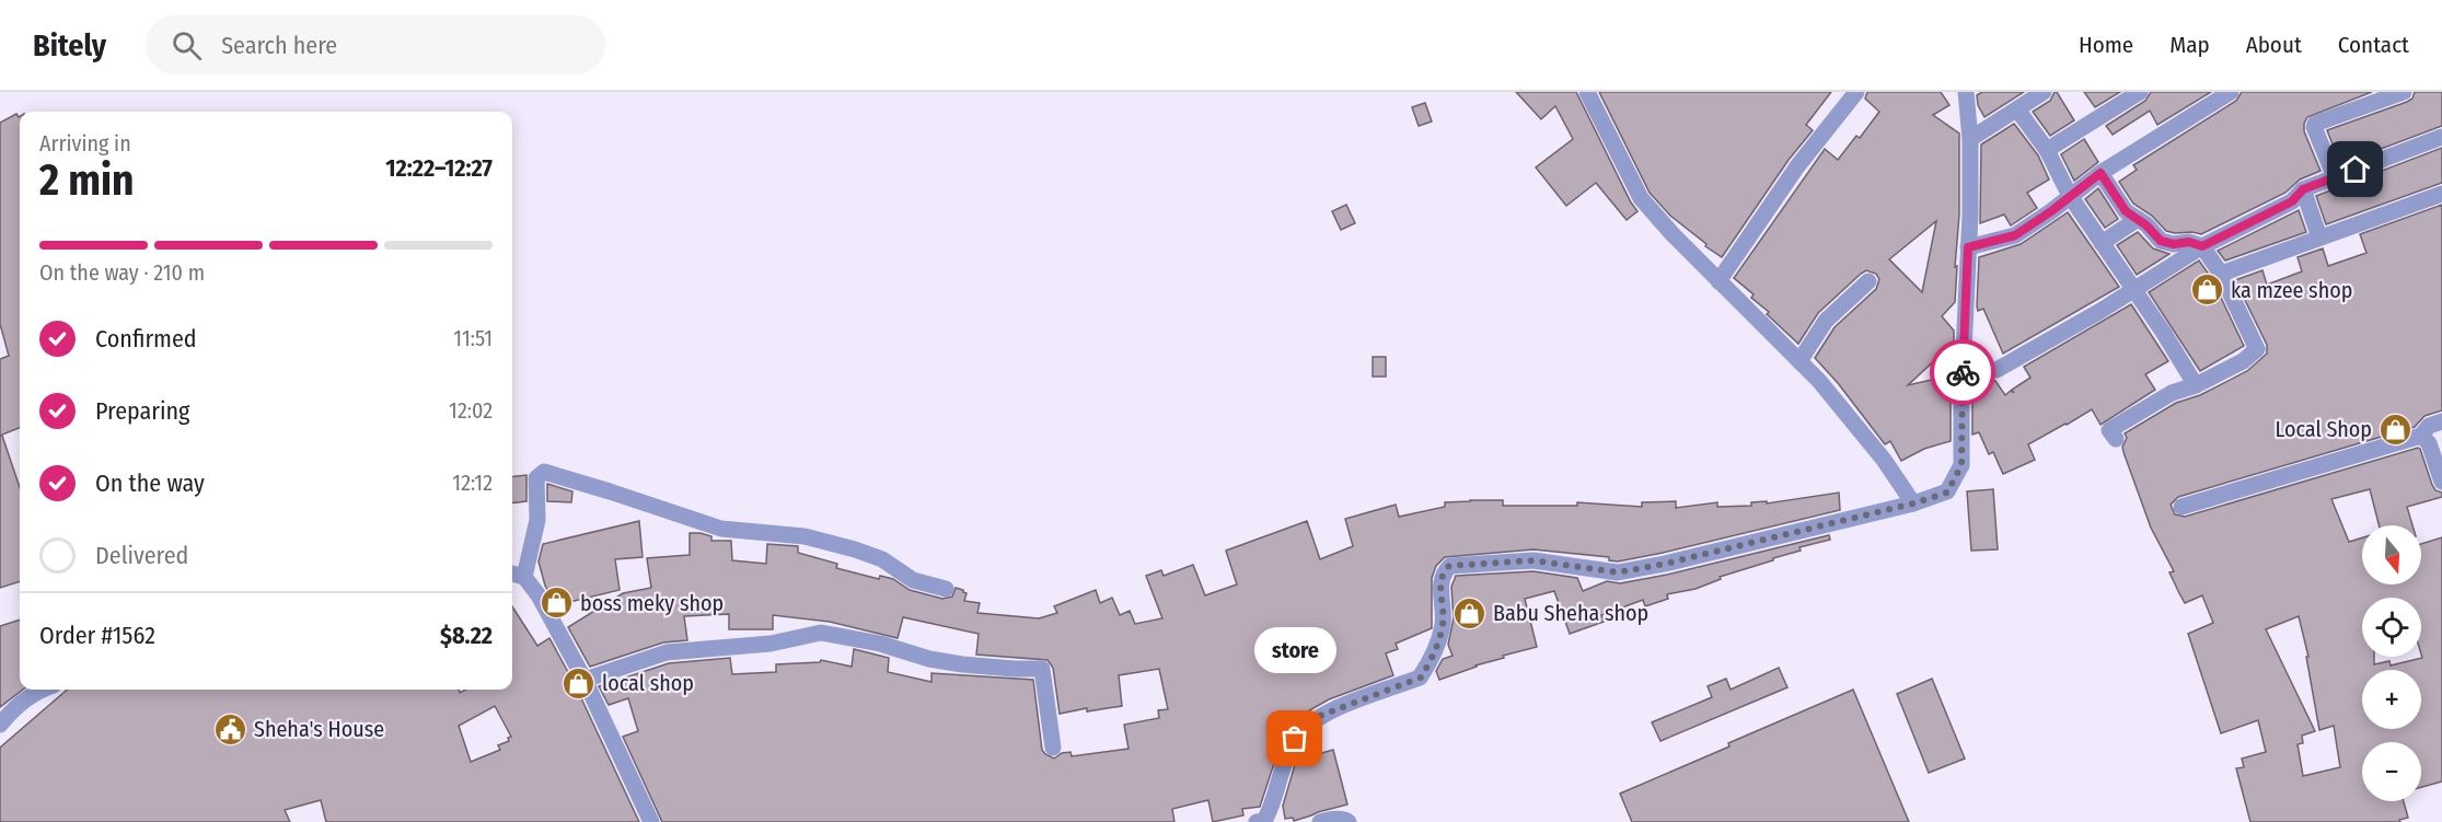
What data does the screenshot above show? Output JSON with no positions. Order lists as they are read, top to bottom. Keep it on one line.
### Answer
{"places":{"shop":["ka mzee shop","Local Shop","boss meky shop","Babu Sheha shop","local shop"],"public building":["Sheha's House"],"other":["store"]},"north":"bottom","page":{"header":"Bitely","search":"Search here","nav":["Home","Map","About","Contact"],"heading":["2 min","Arriving in","12:22–12:27"],"panel":["Order #1562","$8.22"],"bar":"On the way · 210 m","list":[["Confirmed","11:51"],["Preparing","12:02"],["On the way","12:12"],"Delivered"],"map_buttons":["+","−"],"bubble":"store"}}
